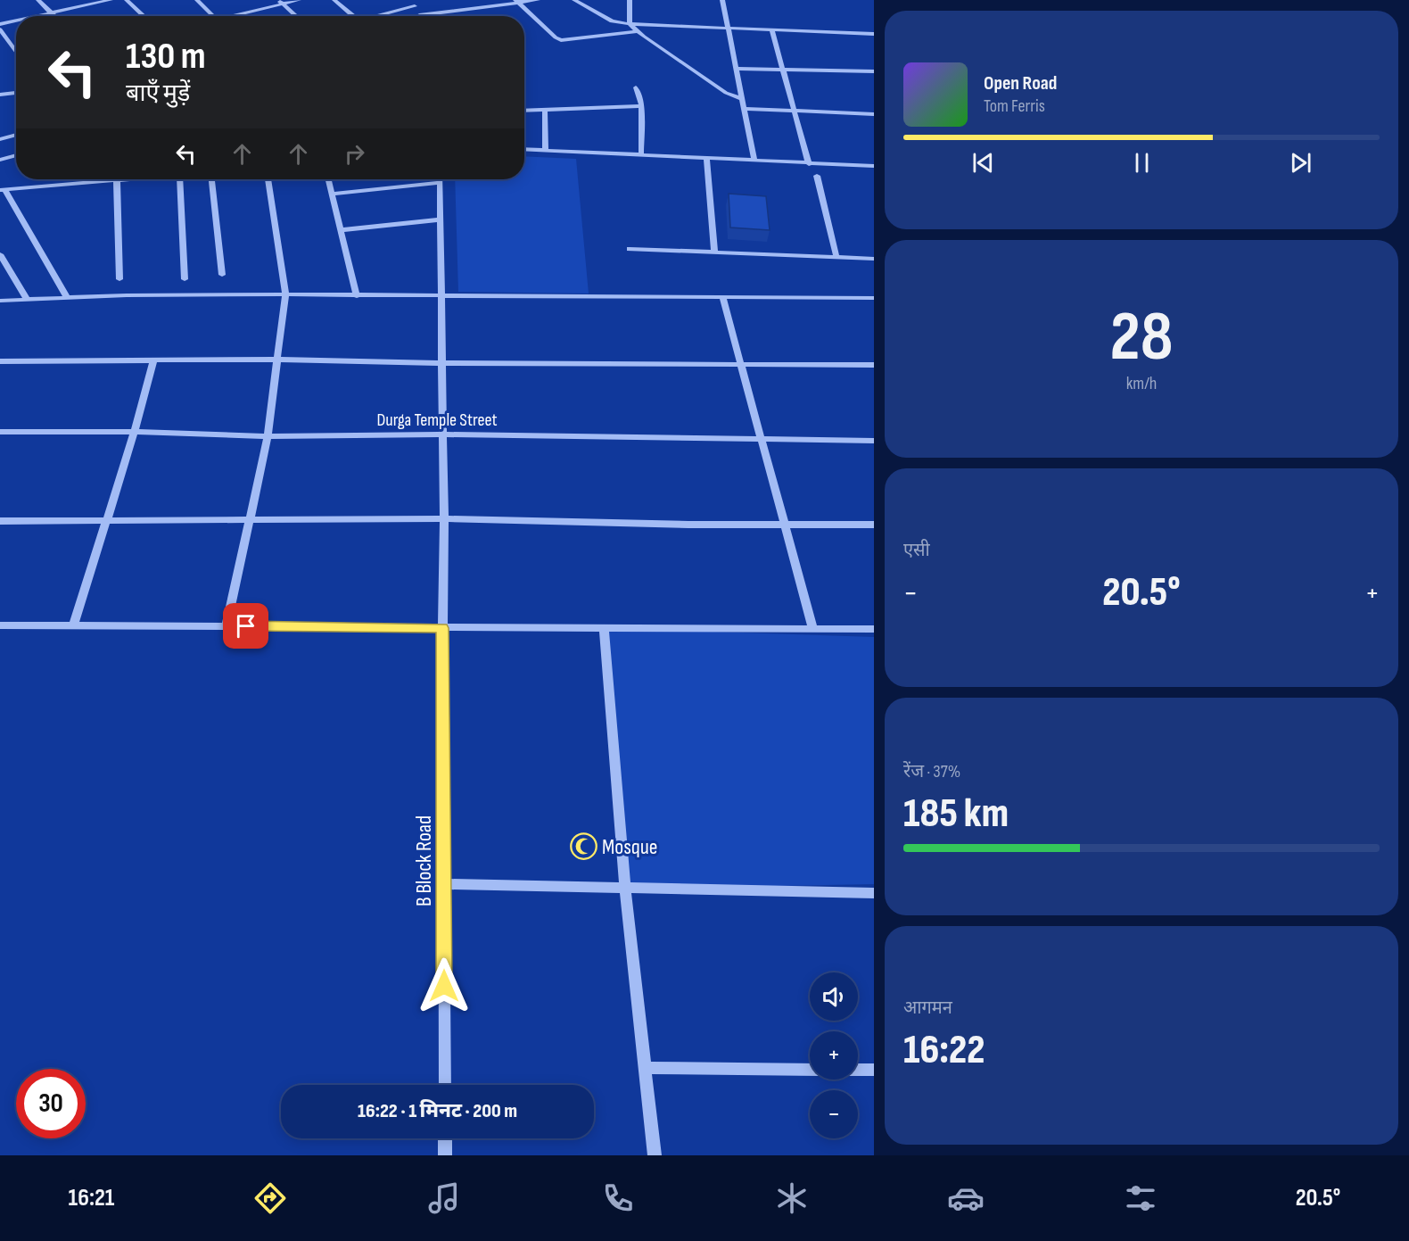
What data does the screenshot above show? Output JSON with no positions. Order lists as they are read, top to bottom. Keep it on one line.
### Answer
{"streets":{"street":["Durga Temple Street","B Block Road"]},"crossings":[["Durga Temple Street","B Block Road"]],"places":{"mosque":["Mosque"]},"page":{"turn":["130 m","बाएँ मुड़ें"],"song":["Open Road","Tom Ferris"],"tile":[["28","km/h"],"एसी",["रेंज · 37%","185 km"],["आगमन","16:22"]],"heat":["−","20.5°","+"],"map_buttons":["+","−"],"limit":"30","trip":"16:22 · 1 मिनट · 200 m","tabs":["16:21","20.5°"]}}
